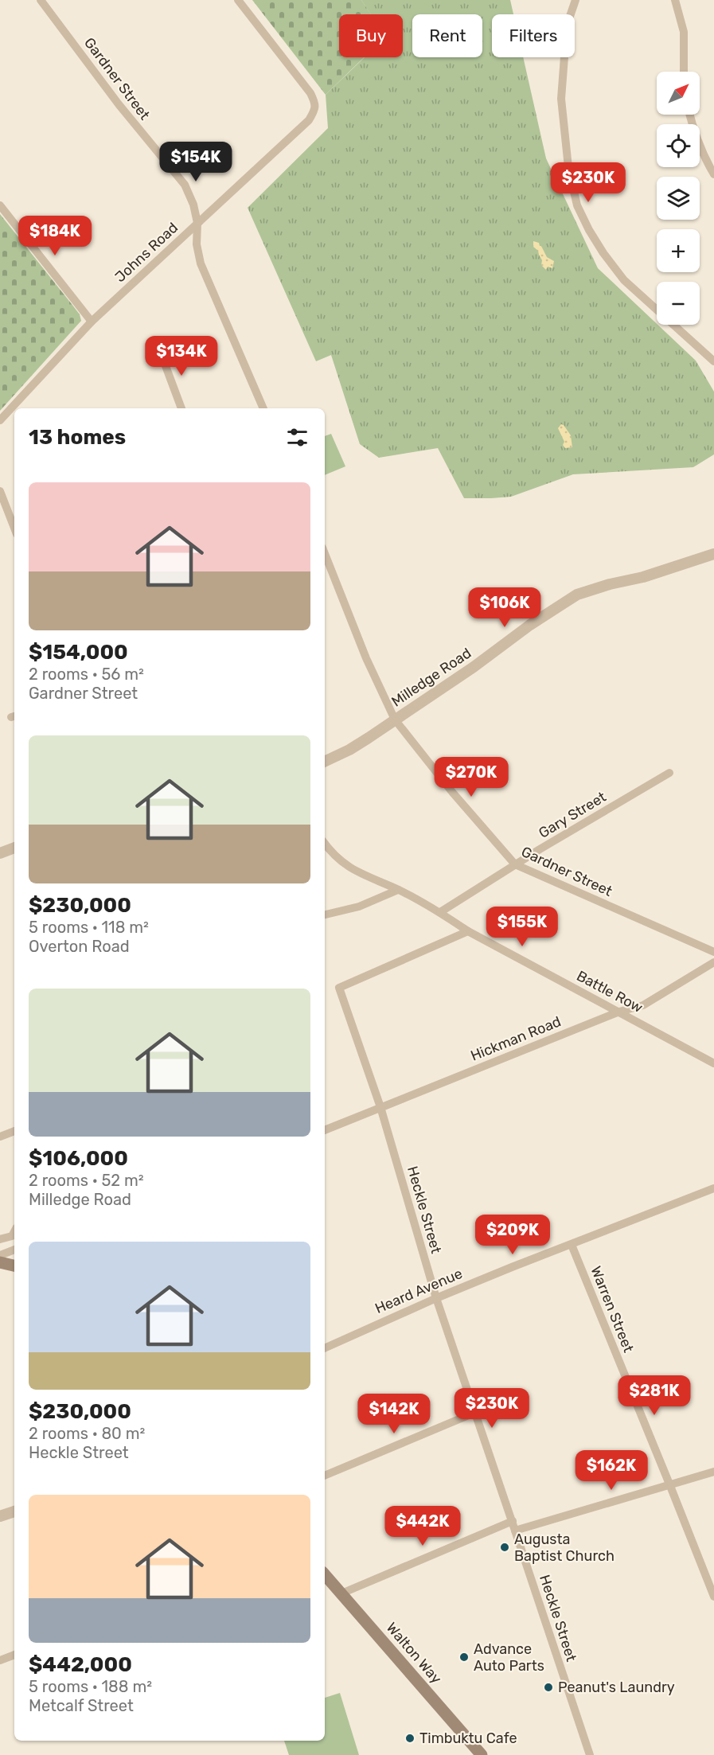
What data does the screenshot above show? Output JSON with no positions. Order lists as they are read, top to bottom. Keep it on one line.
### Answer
{"streets":{"main road":["Walton Way"],"street":["Gardner Street","Johns Road","Milledge Road","Gary Street","Battle Row","Hickman Road","Heckle Street","Heard Avenue","Warren Street"]},"crossings":[["Gardner Street","Johns Road"],["Gardner Street","Milledge Road"],["Gardner Street","Gary Street"],["Gary Street","Battle Row"],["Battle Row","Hickman Road"],["Hickman Road","Heckle Street"],["Heckle Street","Heard Avenue"],["Heard Avenue","Warren Street"]],"places":["Augusta Baptist Church","Advance Auto Parts","Peanut's Laundry","Timbuktu Cafe"],"north":"top right","page":{"chip":["Buy","Rent","Filters"],"map_buttons":["+","−"],"price":["$154K","$230K","$184K","$134K","$106K","$270K","$155K","$209K","$281K","$230K","$142K","$162K","$442K"],"heading":"13 homes","list":[{"name":"$154,000","note":"2 rooms · 56 m² · Gardner Street"},{"name":"$230,000","note":"5 rooms · 118 m² · Overton Road"},{"name":"$106,000","note":"2 rooms · 52 m² · Milledge Road"},{"name":"$230,000","note":"2 rooms · 80 m² · Heckle Street"},{"name":"$442,000","note":"5 rooms · 188 m² · Metcalf Street"}]}}
